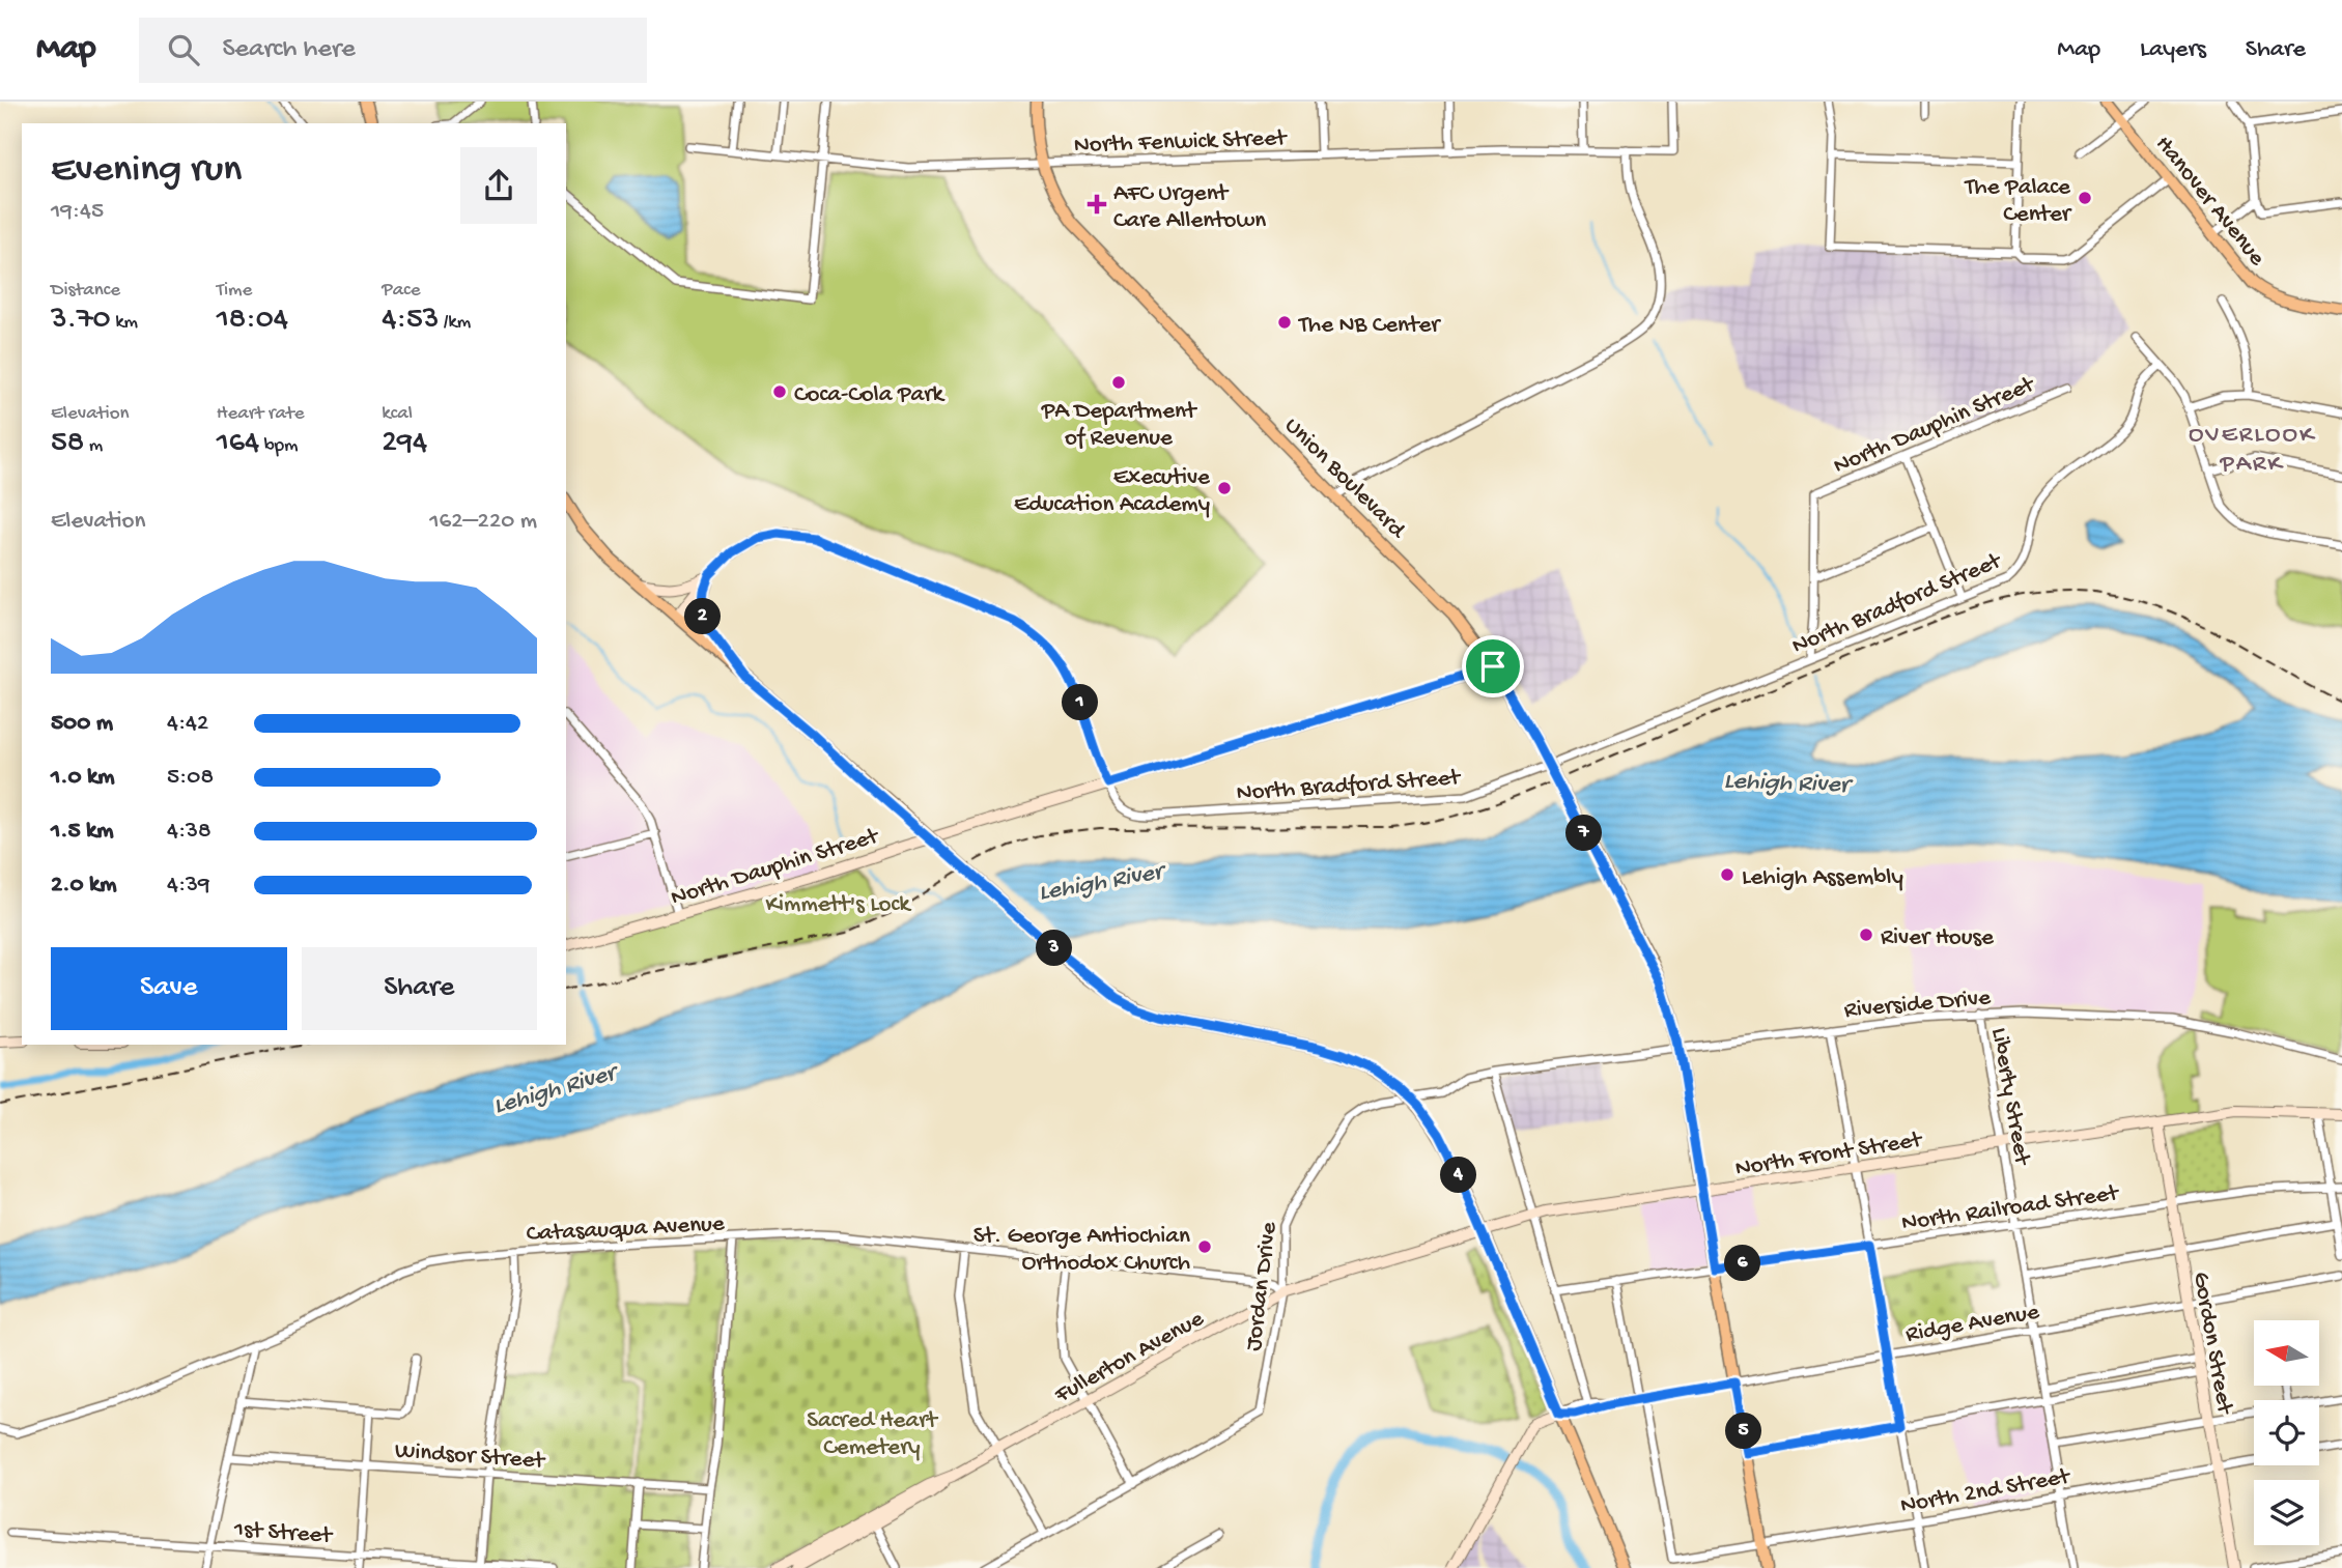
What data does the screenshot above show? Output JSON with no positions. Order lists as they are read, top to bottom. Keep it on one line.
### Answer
{"streets":{"main road":["Hanover Avenue","Union Boulevard"],"street":["North Fenwick Street","North Dauphin Street","North Bradford Street","Riverside Drive","Liberty Street","North Front Street","North Railroad Street","Catasauqua Avenue","Jordan Drive","Ridge Avenue","Gordon Street","Fullerton Avenue","Windsor Street","North 2nd Street","1st Street"]},"crossings":[["North Fenwick Street","Union Boulevard"],["North Dauphin Street","Union Boulevard"],["North Dauphin Street","North Bradford Street"],["Union Boulevard","North Front Street"],["Union Boulevard","North Railroad Street"],["Union Boulevard","Ridge Avenue"],["Union Boulevard","North 2nd Street"],["Riverside Drive","Liberty Street"],["Riverside Drive","Jordan Drive"],["Liberty Street","North Front Street"],["Liberty Street","North Railroad Street"],["Liberty Street","Ridge Avenue"],["Liberty Street","North 2nd Street"],["North Front Street","Gordon Street"],["North Front Street","Fullerton Avenue"],["North Railroad Street","Gordon Street"],["Catasauqua Avenue","Jordan Drive"],["Catasauqua Avenue","Fullerton Avenue"],["Jordan Drive","Fullerton Avenue"],["Ridge Avenue","Gordon Street"],["Ridge Avenue","North 2nd Street"],["Gordon Street","North 2nd Street"]],"districts":["OVERLOOK PARK"],"water":["Lehigh River"],"parks":["Kimmett's Lock","Sacred Heart Cemetery"],"places":{"other":["The Palace Center","The NB Center","PA Department of Revenue","Coca-Cola Park","Executive Education Academy","Lehigh Assembly","River House","St. George Antiochian Orthodox Church"],"health":["AFC Urgent Care Allentown"]},"north":"left","page":{"header":"Map","search":"Search here","nav":["Map","Layers","Share"],"heading":["Evening run","19:45"],"stats":[["Distance","3.70 km"],["Time","18:04"],["Pace","4:53 /km"],["Elevation","58 m"],["Heart rate","164 bpm"],["kcal","294"]],"chart":["Elevation","162–220 m"],"pins":["2","1","7","3","4","6","5"],"list":[{"name":"500 m","note":"4:42"},{"name":"1.0 km","note":"5:08"},{"name":"1.5 km","note":"4:38"},{"name":"2.0 km","note":"4:39"}],"buttons":["Save","Share"]}}
